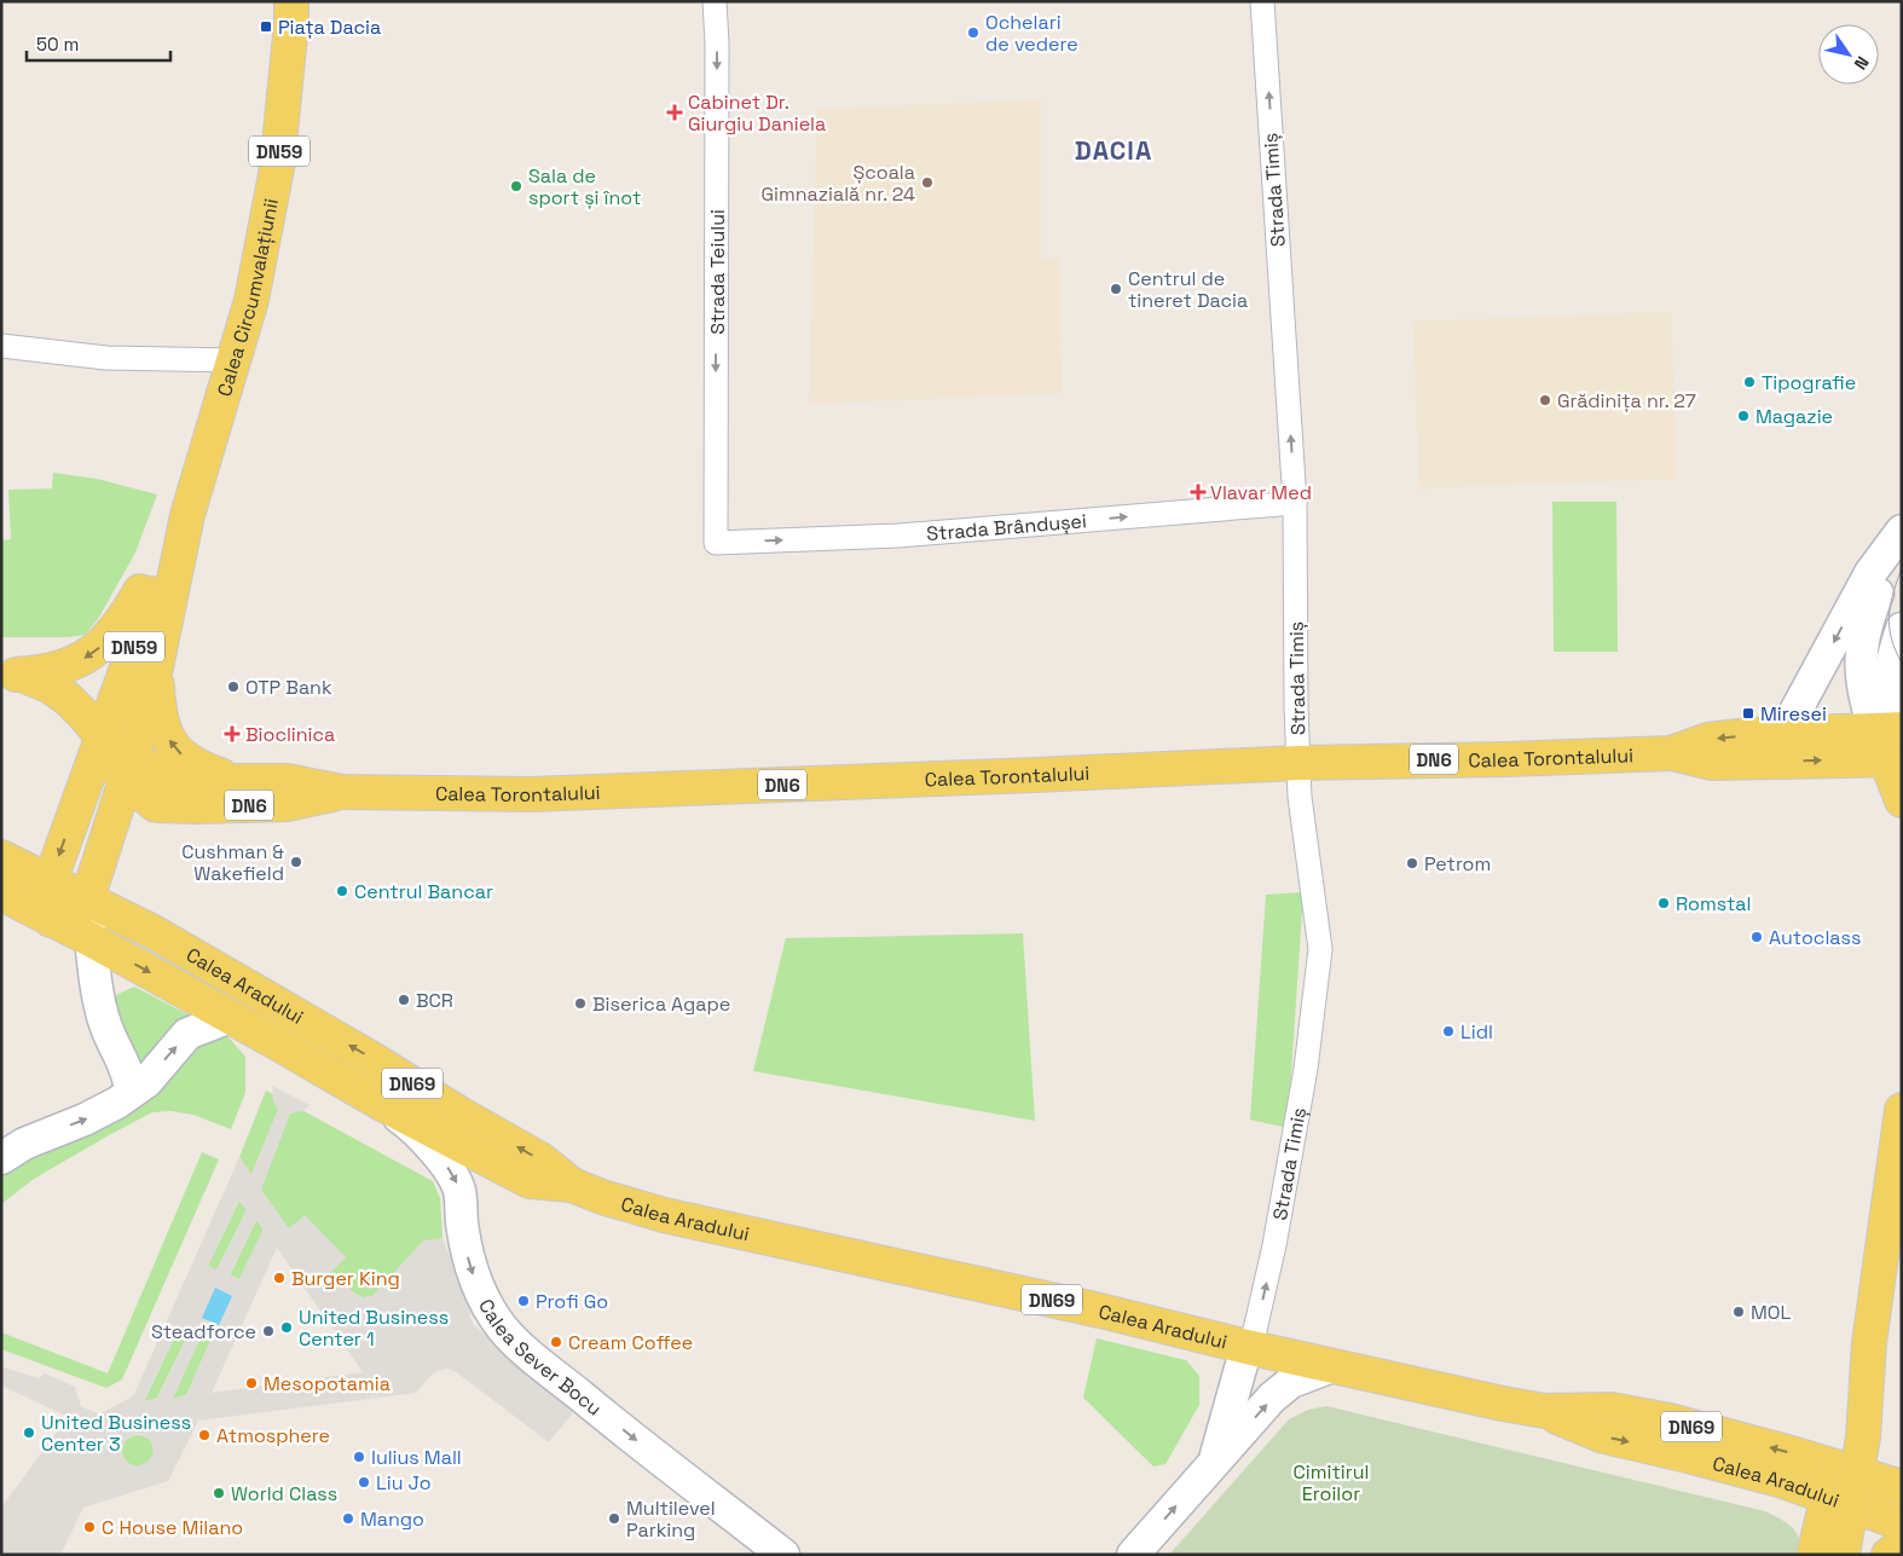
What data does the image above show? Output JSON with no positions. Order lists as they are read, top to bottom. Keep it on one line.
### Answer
{"streets":{"main road":["DN59","Calea Circumvalațiunii","Calea Torontalului","DN6","Calea Aradului","DN69","Calea Sever Bocu"],"street":["Strada Timiș","Strada Teiului","Strada Brândușei"]},"crossings":[["DN59","Calea Circumvalațiunii"],["Strada Timiș","Strada Brândușei"],["Strada Timiș","Calea Torontalului"],["Strada Timiș","Calea Aradului"],["Strada Teiului","Strada Brândușei"],["Calea Circumvalațiunii","Calea Torontalului"],["Calea Circumvalațiunii","DN6"],["Calea Circumvalațiunii","Calea Aradului"],["Calea Torontalului","DN6"],["Calea Aradului","Calea Sever Bocu"]],"one_way":["Strada Timiș","Strada Teiului","Strada Brândușei","Calea Sever Bocu"],"districts":["DACIA"],"parks":["Cimitirul Eroilor"],"places":{"transit":["Piața Dacia","Miresei"],"other":["Ochelari de vedere","Școala Gimnazială nr. 24","Sala de sport și înot","Centrul de tineret Dacia","Tipografie","Grădinița nr. 27","Magazie","OTP Bank","Cushman & Wakefield","Petrom","Centrul Bancar","Romstal","Autoclass","BCR","Biserica Agape","Lidl","Burger King","Profi Go","MOL","United Business Center 1","Steadforce","Cream Coffee","Mesopotamia","United Business Center 3","Atmosphere","Iulius Mall","Liu Jo","World Class","Mango","Multilevel Parking","C House Milano"],"health":["Cabinet Dr. Giurgiu Daniela","Vlavar Med","Bioclinica"]},"scale_bar":"50 m","north":"bottom right"}
